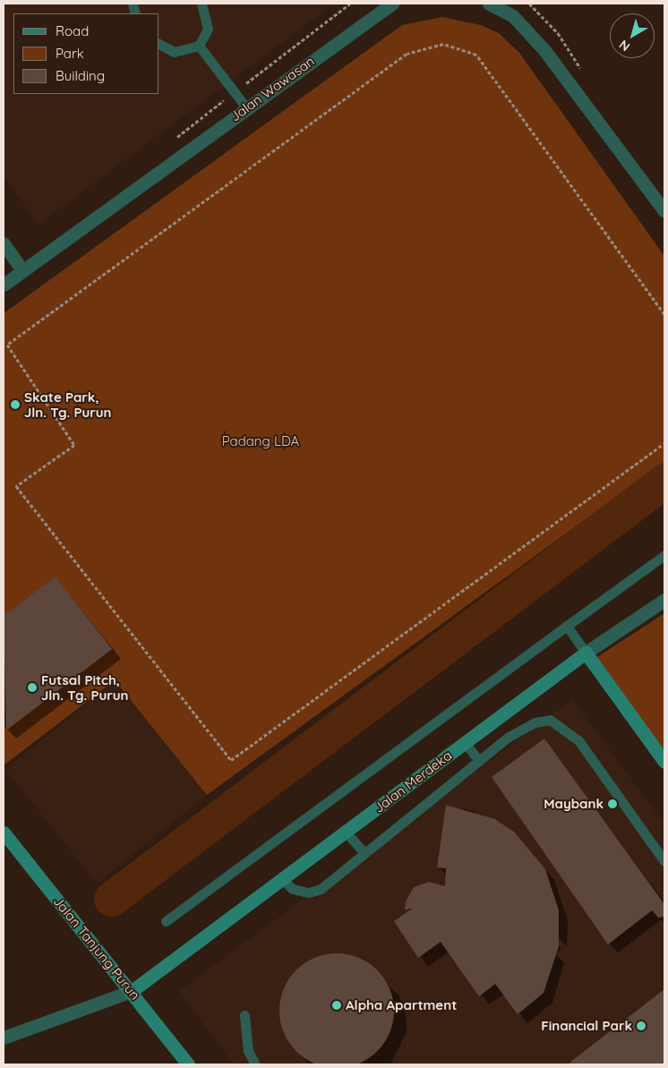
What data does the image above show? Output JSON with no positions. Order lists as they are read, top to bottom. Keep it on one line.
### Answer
{"streets":{"street":["Jalan Wawasan","Jalan Merdeka","Jalan Tanjung Purun"]},"crossings":[["Jalan Merdeka","Jalan Tanjung Purun"]],"parks":["Padang LDA"],"places":["Skate Park, Jln. Tg. Purun","Futsal Pitch, Jln. Tg. Purun","Maybank","Alpha Apartment","Financial Park"],"legend":["Road","Park","Building"],"north":"bottom left"}
